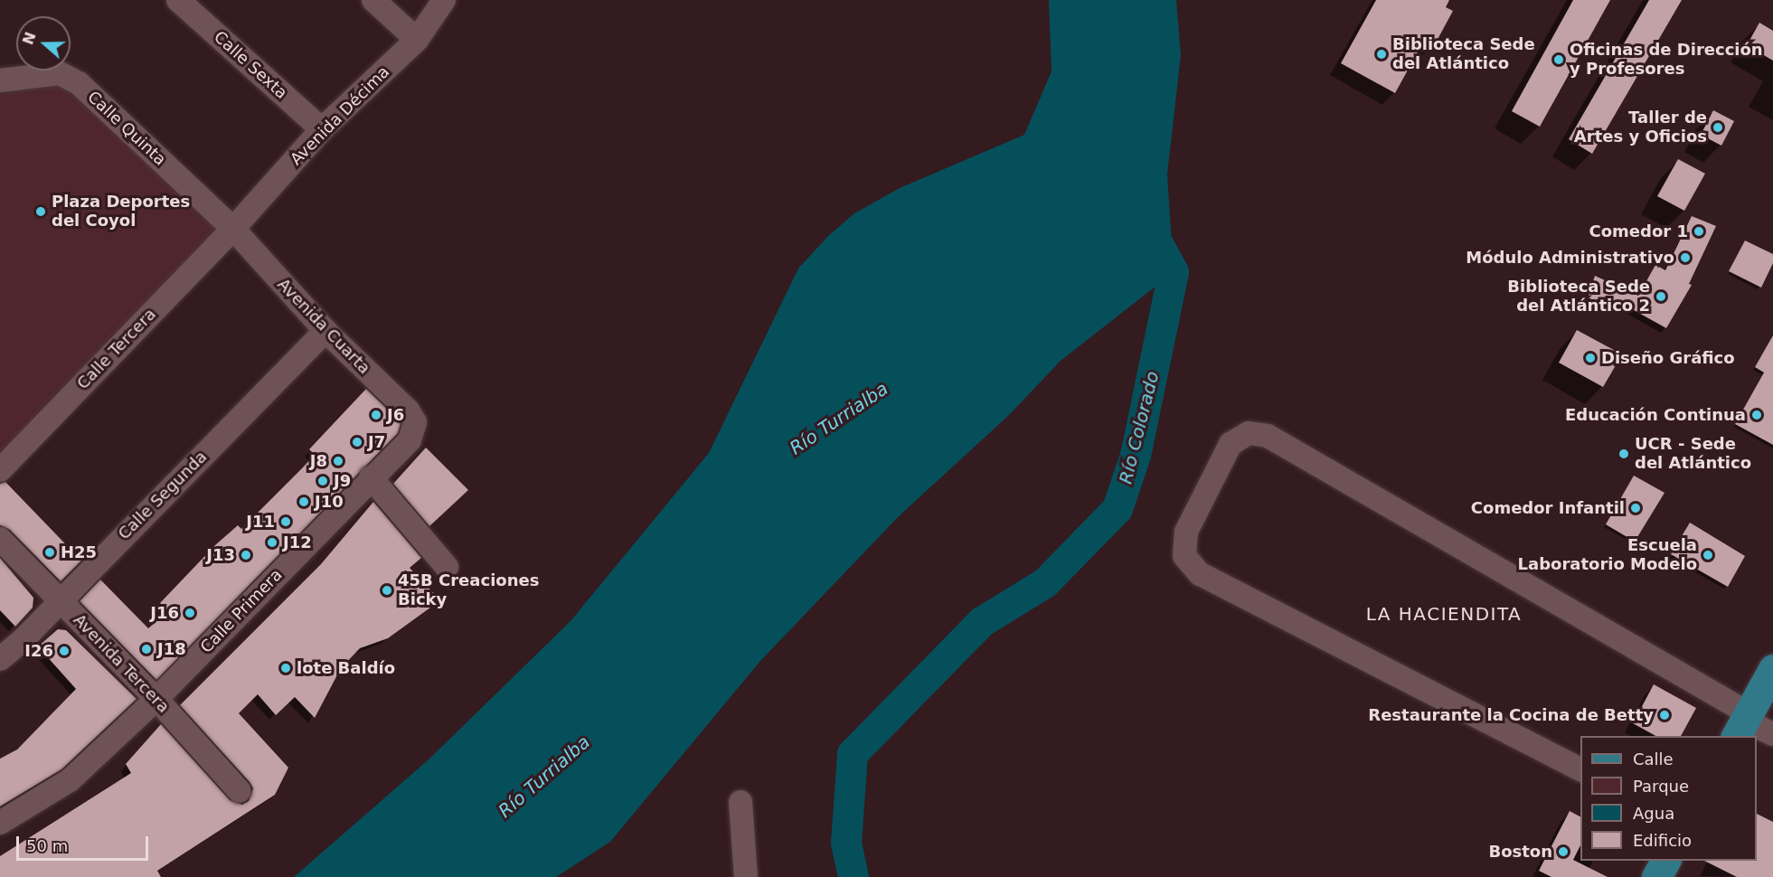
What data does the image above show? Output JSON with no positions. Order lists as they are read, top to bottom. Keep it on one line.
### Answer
{"streets":{"street":["Calle Sexta","Avenida Décima","Calle Quinta","Avenida Cuarta","Calle Tercera","Calle Segunda","Calle Primera","Avenida Tercera"]},"crossings":[["Calle Sexta","Avenida Décima"],["Avenida Décima","Calle Quinta"],["Avenida Décima","Avenida Cuarta"],["Avenida Décima","Calle Tercera"],["Calle Quinta","Avenida Cuarta"],["Calle Quinta","Calle Tercera"],["Avenida Cuarta","Calle Tercera"],["Avenida Cuarta","Calle Segunda"],["Avenida Cuarta","Calle Primera"],["Calle Segunda","Avenida Tercera"],["Calle Primera","Avenida Tercera"]],"districts":["LA HACIENDITA"],"water":["Río Turrialba","Río Colorado"],"places":["Biblioteca Sede del Atlántico","Oficinas de Dirección y Profesores","Taller de Artes y Oficios","Plaza Deportes del Coyol","Comedor 1","Módulo Administrativo","Biblioteca Sede del Atlántico 2","Diseño Gráfico","J6","Educación Continua","J7","UCR - Sede del Atlántico","J8","J9","J10","Comedor Infantil","J11","J12","H25","J13","Escuela Laboratorio Modelo","45B Creaciones Bicky","J16","J18","I26","lote Baldío","Restaurante la Cocina de Betty","Boston"],"legend":["Calle","Parque","Agua","Edificio"],"scale_bar":"50 m","north":"left"}
